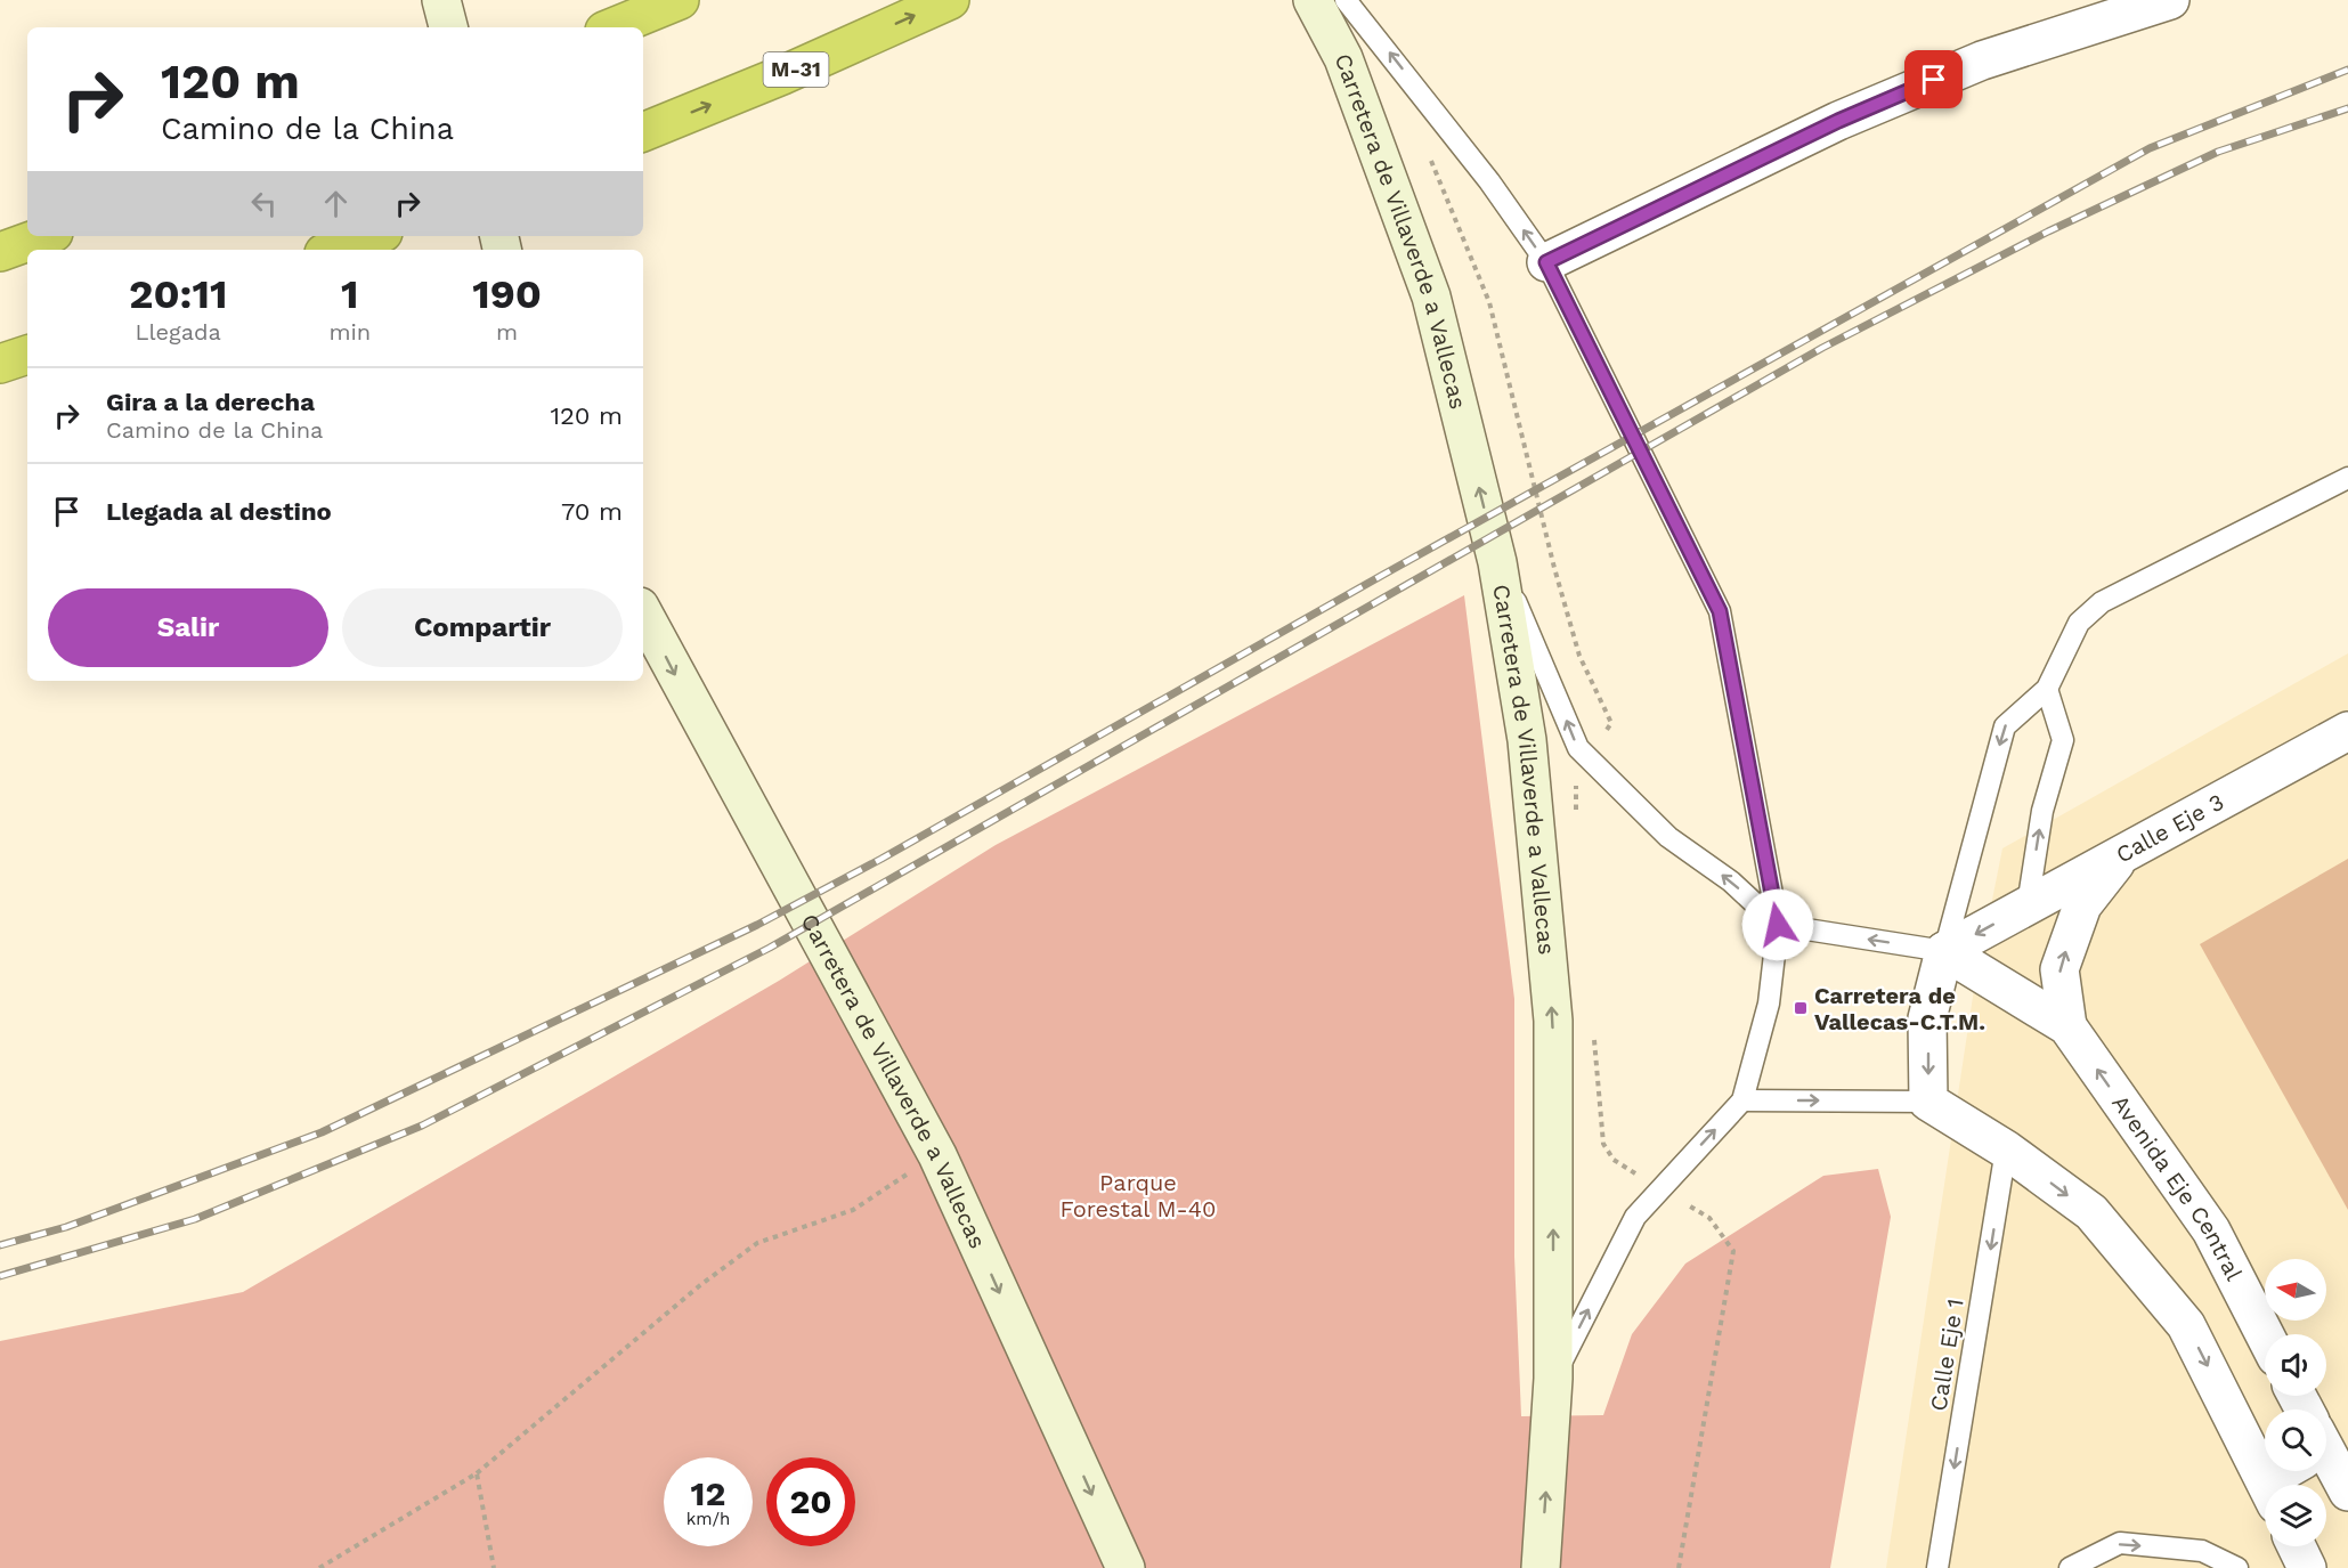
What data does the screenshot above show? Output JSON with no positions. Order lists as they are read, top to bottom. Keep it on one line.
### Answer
{"streets":{"highway":["M-31"],"main road":["Carretera de Villaverde a Vallecas"],"street":["Calle Eje 3","Avenida Eje Central"],"lane":["Calle Eje 1"]},"crossings":[["Calle Eje 3","Avenida Eje Central"]],"one_way":["Calle Eje 1"],"parks":["Parque Forestal M-40"],"places":{"transit":["Carretera de Vallecas-C.T.M."]},"north":"left","page":{"turn":["120 m","Camino de la China"],"eta":["20:11","Llegada","1","min","190","m"],"list":[{"name":"Gira a la derecha","note":"Camino de la China","value":"120 m"},{"name":"Llegada al destino","value":"70 m"}],"buttons":["Salir","Compartir"],"speed":"12 km/h","limit":"20"}}
